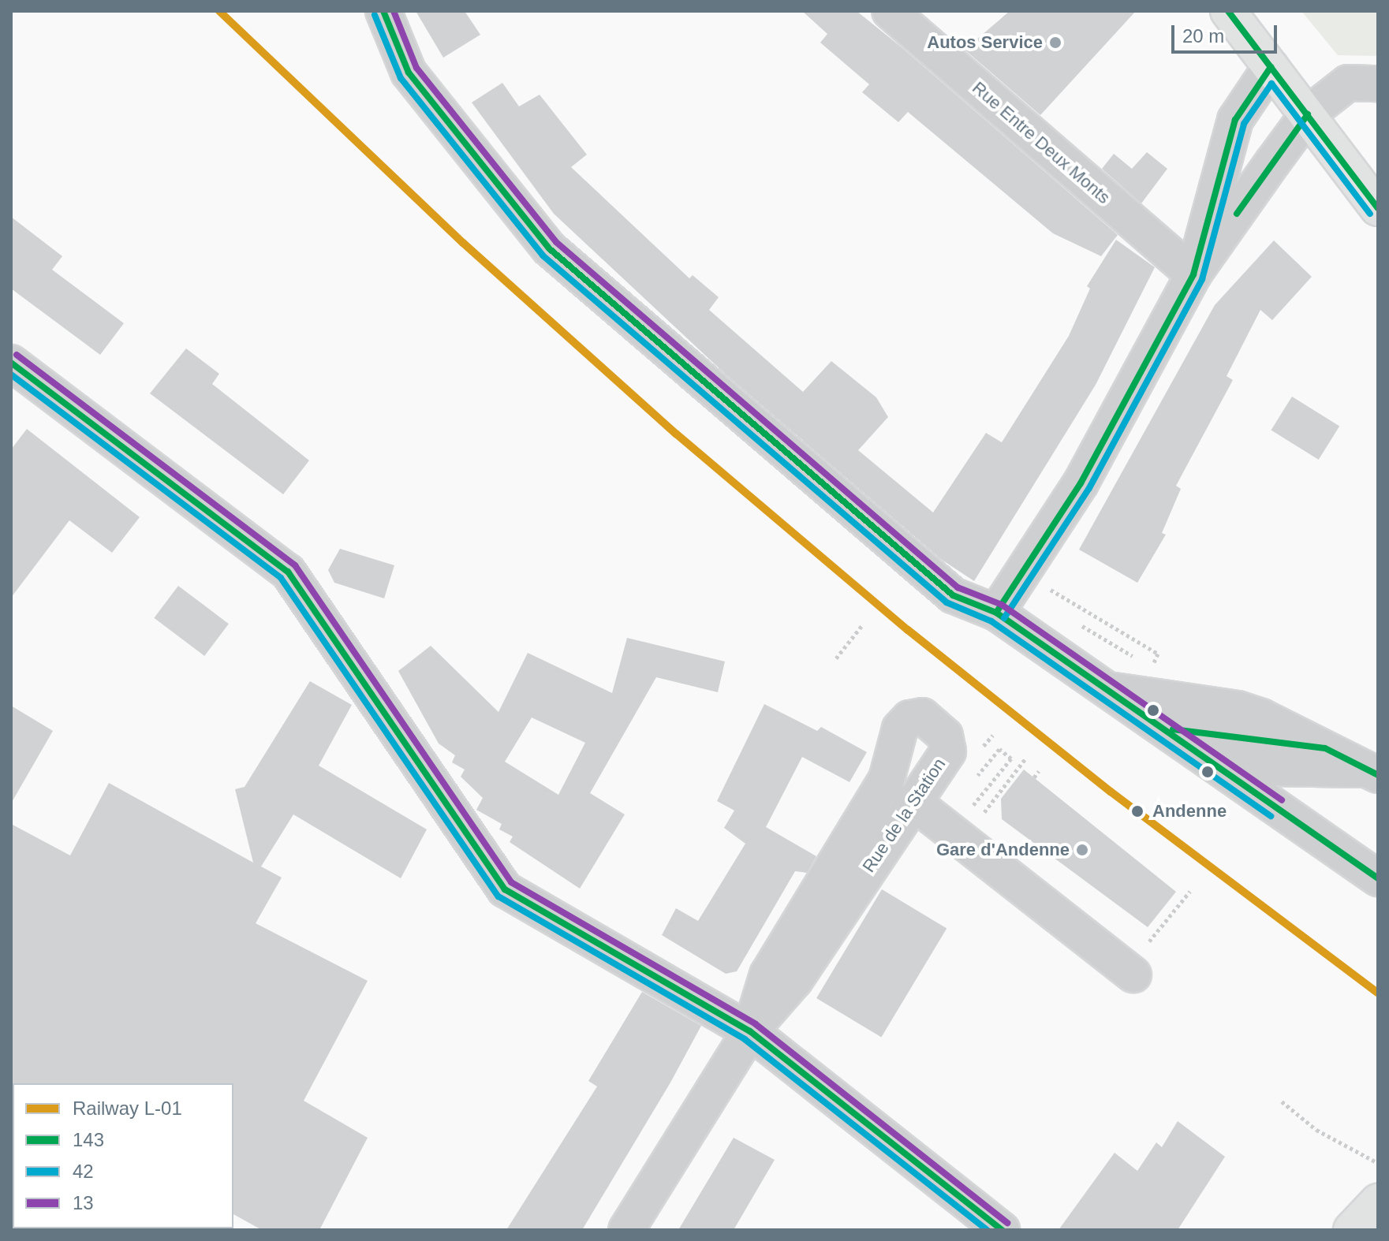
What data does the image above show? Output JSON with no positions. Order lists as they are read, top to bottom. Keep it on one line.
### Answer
{"streets":{"street":["Rue Entre Deux Monts","Rue de la Station"]},"places":["Autos Service","Andenne","Gare d'Andenne"],"lines":["rail line L-01","transit line 143","transit line 13","transit line 42"],"legend":["Railway L-01","143","42","13"],"scale_bar":"20 m"}
